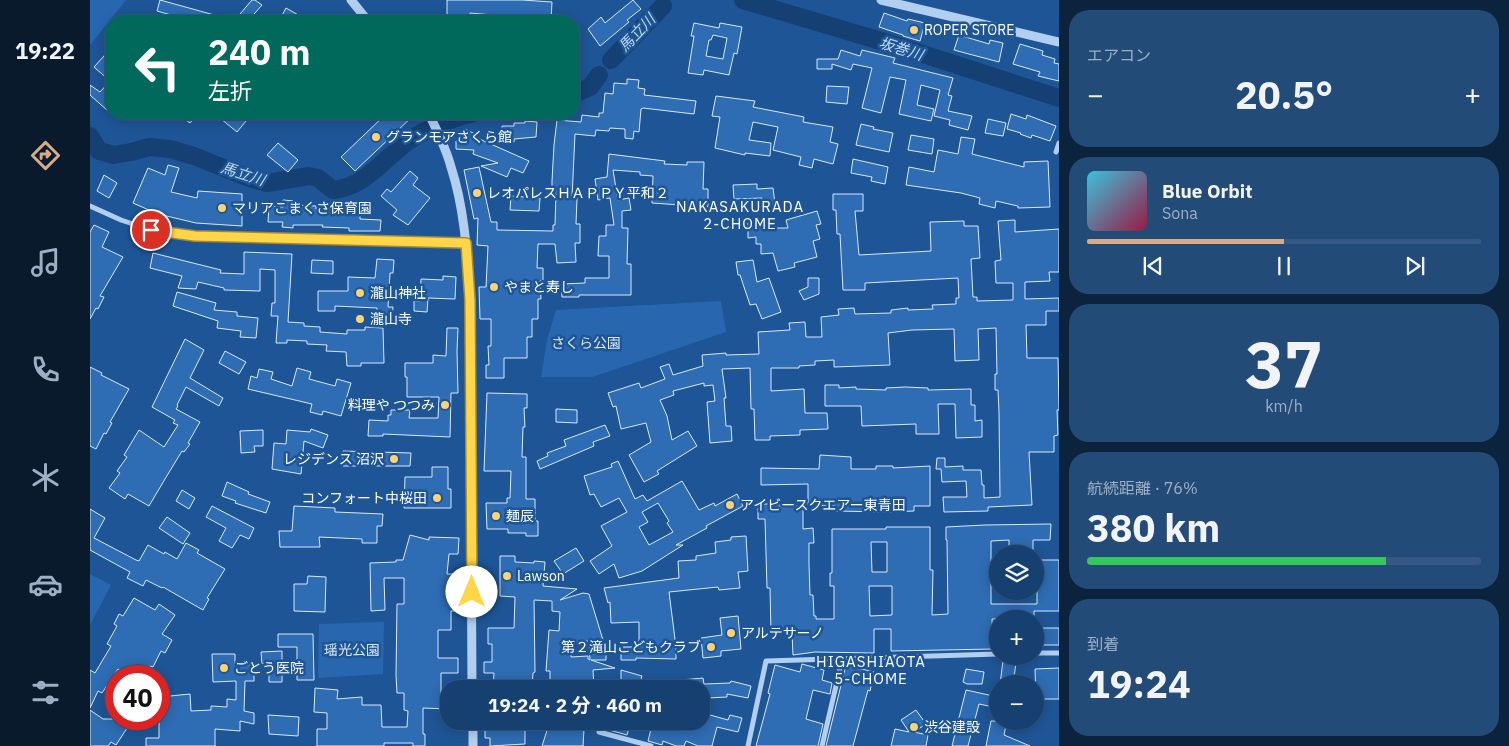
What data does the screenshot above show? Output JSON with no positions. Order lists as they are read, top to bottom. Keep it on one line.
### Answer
{"districts":["NAKASAKURADA 2-CHOME","HIGASHIAOTA 5-CHOME"],"water":["馬立川","坂巻川"],"parks":["さくら公園","瑶光公園"],"places":["ROPER STORE","グランモアさくら館","レオパレスＨＡＰＰＹ平和２","マリアこまくさ保育園","やまと寿し","瀧山神社","瀧山寺","料理や つつみ","レジデンス 沼沢","コンフォート中桜田","アイビースクエアー東青田","麺辰","Lawson","アルテサーノ","第２滝山こどもクラブ","ごとう医院","渋谷建設"],"page":{"tabs":"19:22","tile":["エアコン",["37","km/h"],["航続距離 · 76%","380 km"],["到着","19:24"]],"turn":["240 m","左折"],"heat":["−","20.5°","+"],"song":["Blue Orbit","Sona"],"map_buttons":["+","−"],"limit":"40","trip":"19:24 · 2 分 · 460 m"}}
